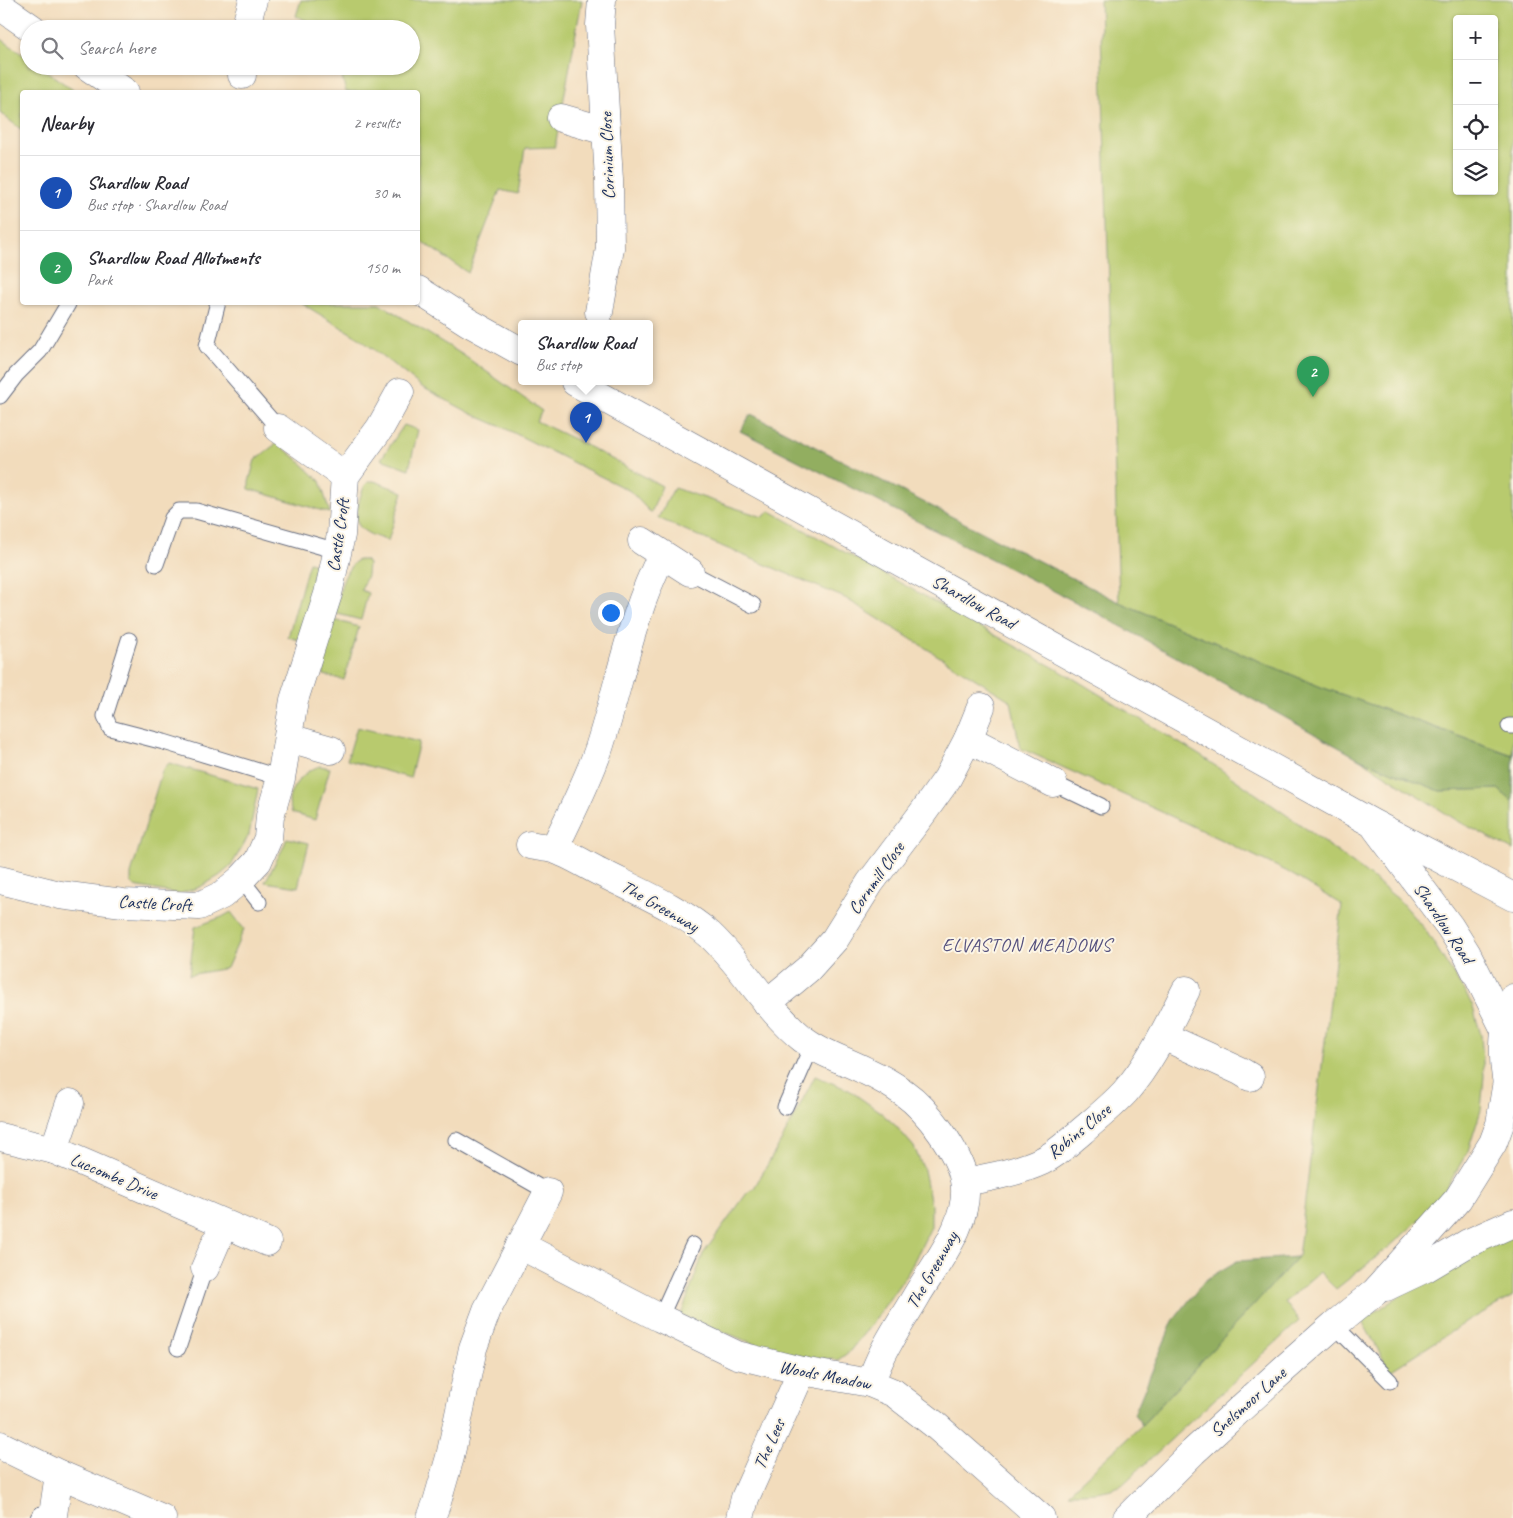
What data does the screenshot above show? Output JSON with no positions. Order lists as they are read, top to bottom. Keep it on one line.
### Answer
{"streets":{"street":["Corinium Close","Castle Croft","Shardlow Road","Cornmill Close","The Greenway","Robins Close","Luccombe Drive","Woods Meadow","Snelsmoor Lane","The Lees"]},"crossings":[["Shardlow Road","Snelsmoor Lane"],["Cornmill Close","The Greenway"],["The Greenway","Robins Close"],["The Greenway","Woods Meadow"],["Woods Meadow","The Lees"]],"districts":["ELVASTON MEADOWS"],"page":{"map_buttons":["+","−"],"search":"Search here","heading":["Nearby","2 results"],"list":[{"mark":"1","name":"Shardlow Road","note":"Bus stop · Shardlow Road","value":"30 m"},{"mark":"2","name":"Shardlow Road Allotments","note":"Park","value":"150 m"}],"popup":["Shardlow Road","Bus stop"],"pins":["2","1"]}}
